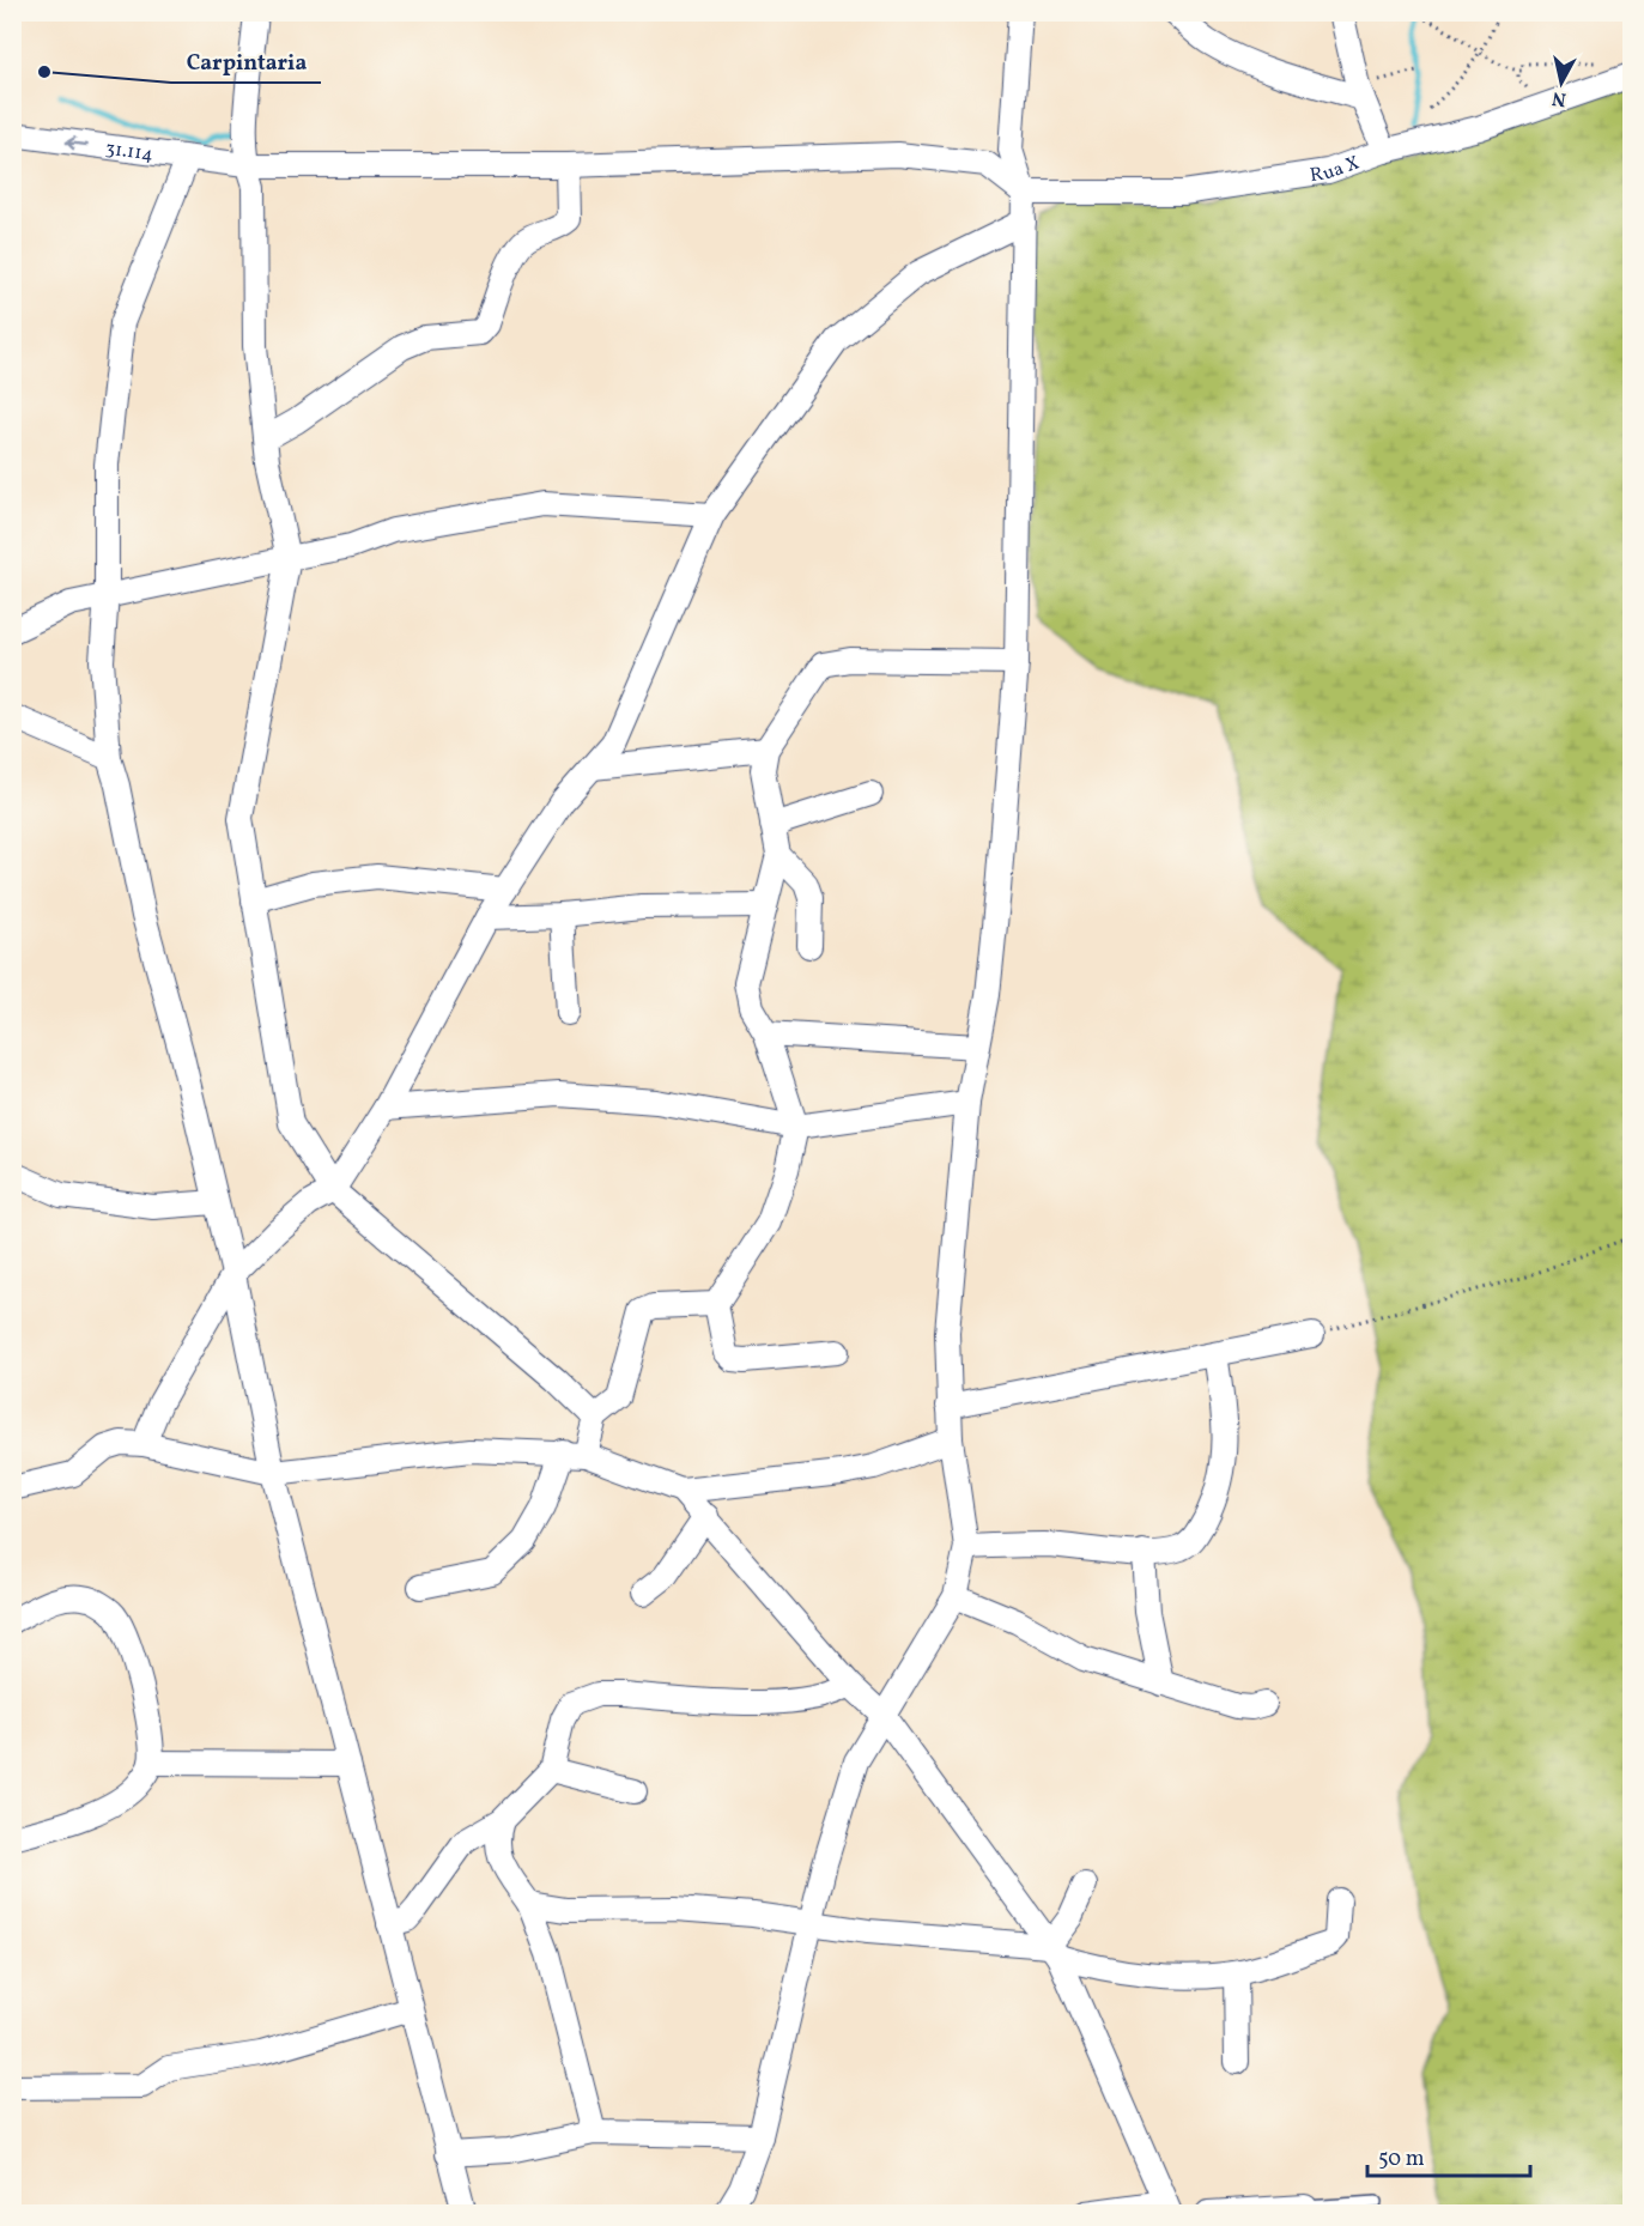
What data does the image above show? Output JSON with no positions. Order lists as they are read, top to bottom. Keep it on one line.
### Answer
{"streets":{"street":["31.114","Rua X"]},"crossings":[["31.114","Rua X"]],"places":["Carpintaria"],"scale_bar":"50 m","north":"bottom"}
